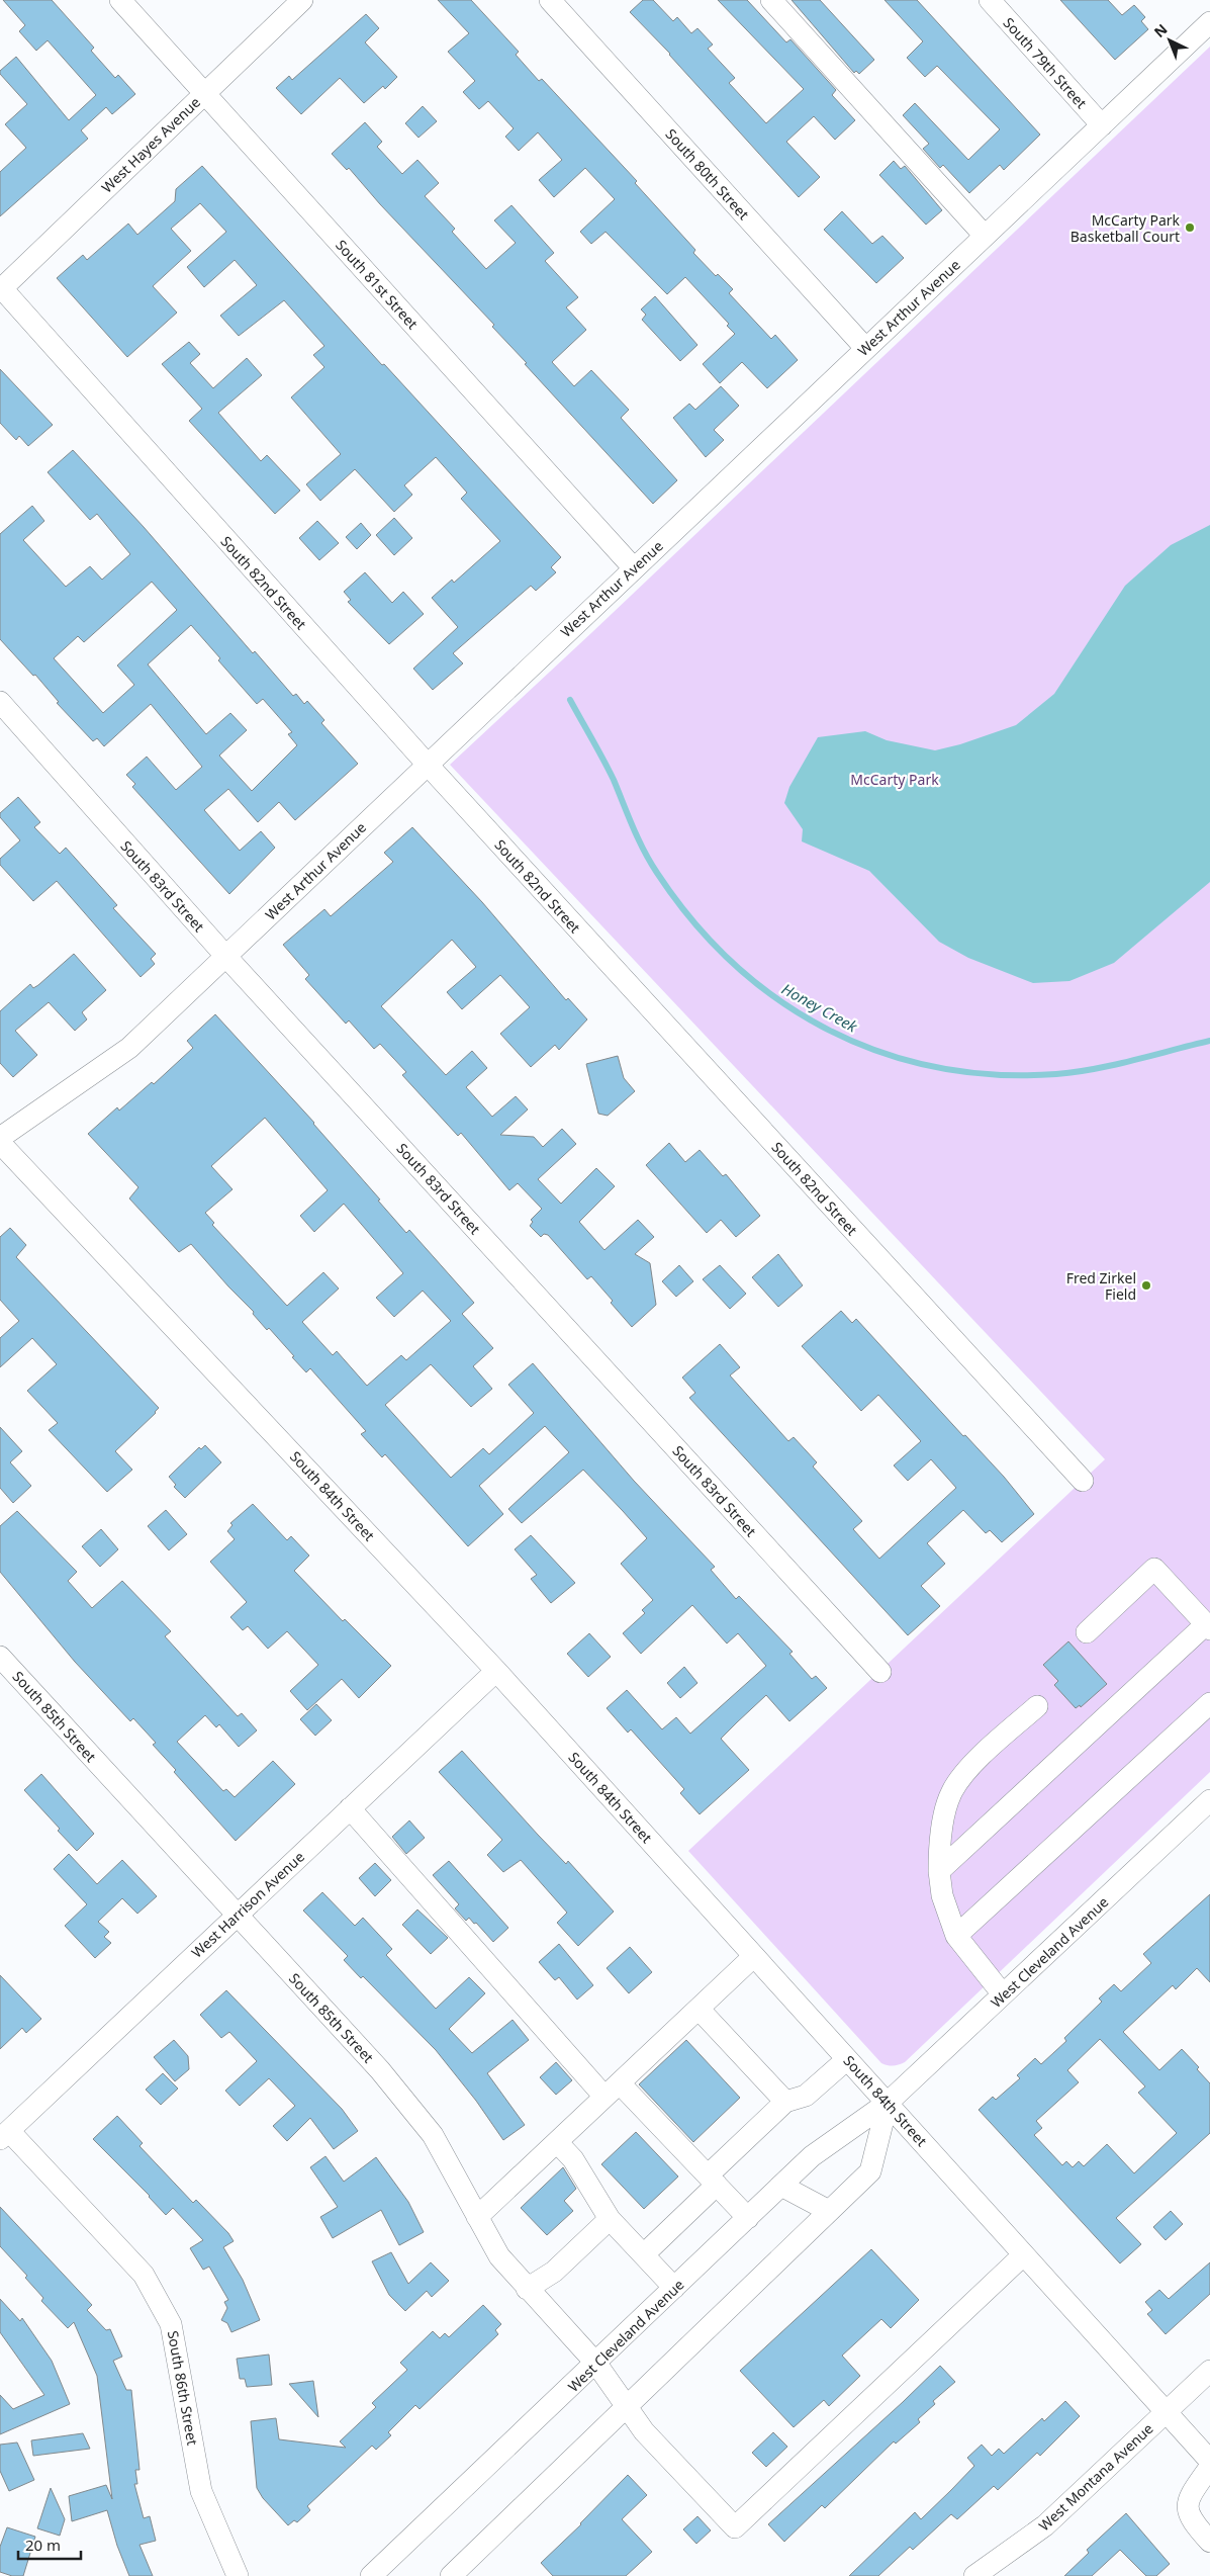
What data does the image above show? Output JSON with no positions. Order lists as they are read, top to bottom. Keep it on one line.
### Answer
{"streets":{"street":["South 79th Street","West Hayes Avenue","South 80th Street","South 81st Street","West Arthur Avenue","South 82nd Street","South 83rd Street","South 84th Street","South 85th Street","West Harrison Avenue","West Cleveland Avenue","South 86th Street","West Montana Avenue"]},"crossings":[["South 79th Street","West Arthur Avenue"],["West Hayes Avenue","South 81st Street"],["West Hayes Avenue","South 82nd Street"],["South 80th Street","West Arthur Avenue"],["South 81st Street","West Arthur Avenue"],["West Arthur Avenue","South 82nd Street"],["West Arthur Avenue","South 83rd Street"],["South 84th Street","South 85th Street"],["South 84th Street","West Harrison Avenue"],["South 84th Street","West Cleveland Avenue"],["South 84th Street","West Montana Avenue"],["South 85th Street","West Harrison Avenue"],["South 85th Street","West Cleveland Avenue"],["West Harrison Avenue","South 86th Street"]],"water":["Honey Creek"],"parks":["McCarty Park"],"places":["McCarty Park Basketball Court","Fred Zirkel Field"],"scale_bar":"20 m","north":"top left"}
